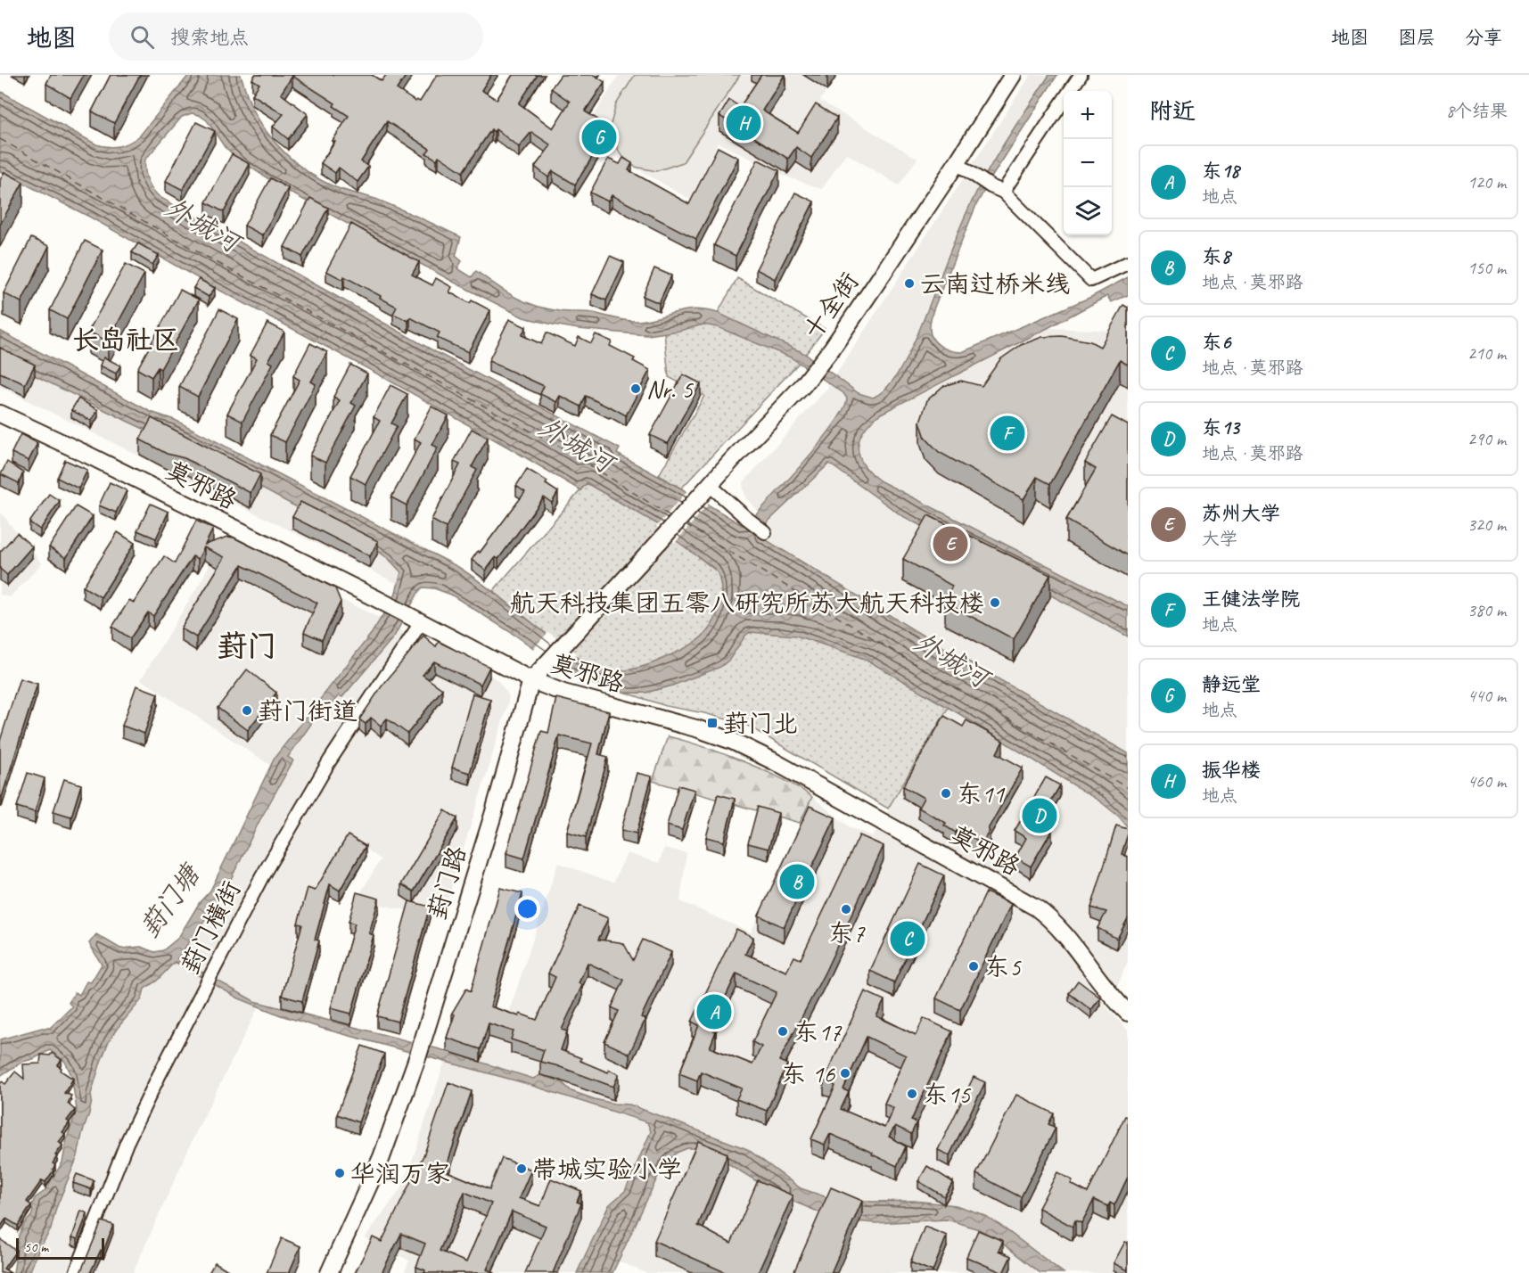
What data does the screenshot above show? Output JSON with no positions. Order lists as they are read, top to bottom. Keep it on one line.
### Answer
{"streets":{"main road":["十全街","莫邪路","葑门路"],"street":["葑门横街"]},"crossings":[["十全街","葑门路"],["莫邪路","葑门路"],["莫邪路","葑门横街"]],"districts":["长岛社区","葑门"],"water":["外城河","葑门塘"],"places":{"other":["云南过桥米线","Nr. 5","航天科技集团五零八研究所苏大航天科技楼","葑门街道","东11","东7","东5","东17","东 16","东15","带城实验小学","华润万家"],"transit":["葑门北"]},"scale_bar":"50 m","page":{"header":"地图","search":"搜索地点","nav":["地图","图层","分享"],"heading":["附近","8个结果"],"map_buttons":["+","−"],"pins":["H","G","F","E","D","B","C","A"],"list":[{"mark":"A","name":"东18","note":"地点","value":"120 m"},{"mark":"B","name":"东8","note":"地点 · 莫邪路","value":"150 m"},{"mark":"C","name":"东6","note":"地点 · 莫邪路","value":"210 m"},{"mark":"D","name":"东13","note":"地点 · 莫邪路","value":"290 m"},{"mark":"E","name":"苏州大学","note":"大学","value":"320 m"},{"mark":"F","name":"王健法学院","note":"地点","value":"380 m"},{"mark":"G","name":"静远堂","note":"地点","value":"440 m"},{"mark":"H","name":"振华楼","note":"地点","value":"460 m"}],"scale":"50 m"}}
